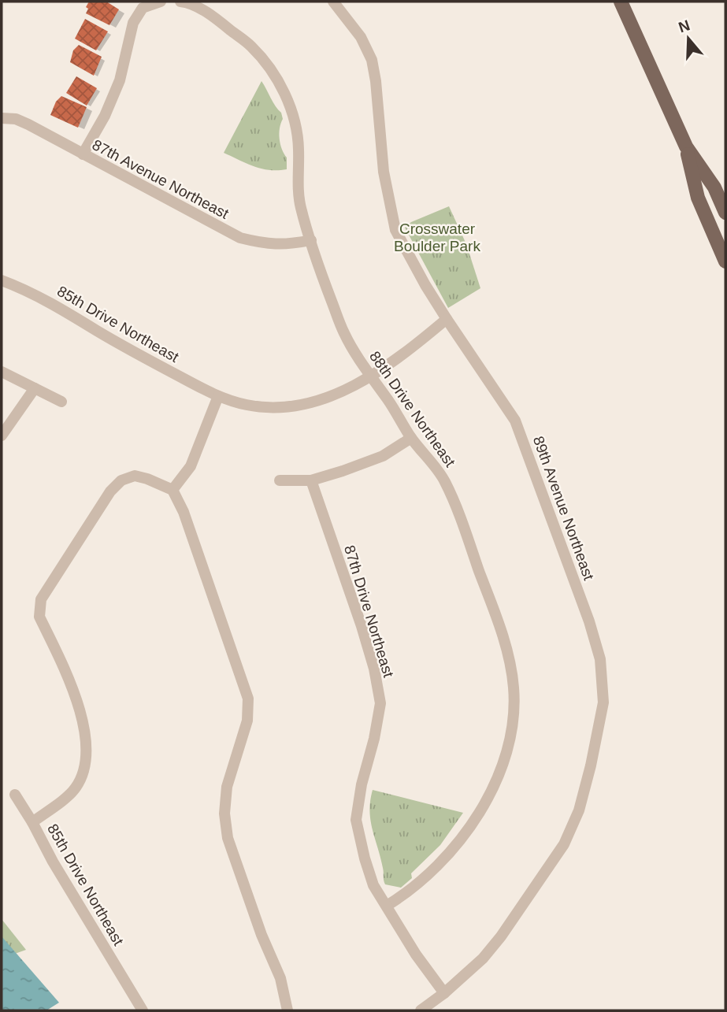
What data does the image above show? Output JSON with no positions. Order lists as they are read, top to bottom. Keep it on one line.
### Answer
{"streets":{"street":["87th Avenue Northeast","85th Drive Northeast","88th Drive Northeast","89th Avenue Northeast","87th Drive Northeast"]},"crossings":[["87th Avenue Northeast","88th Drive Northeast"],["85th Drive Northeast","88th Drive Northeast"],["85th Drive Northeast","89th Avenue Northeast"],["88th Drive Northeast","87th Drive Northeast"],["89th Avenue Northeast","87th Drive Northeast"]],"parks":["Crosswater Boulder Park"],"north":"top"}
